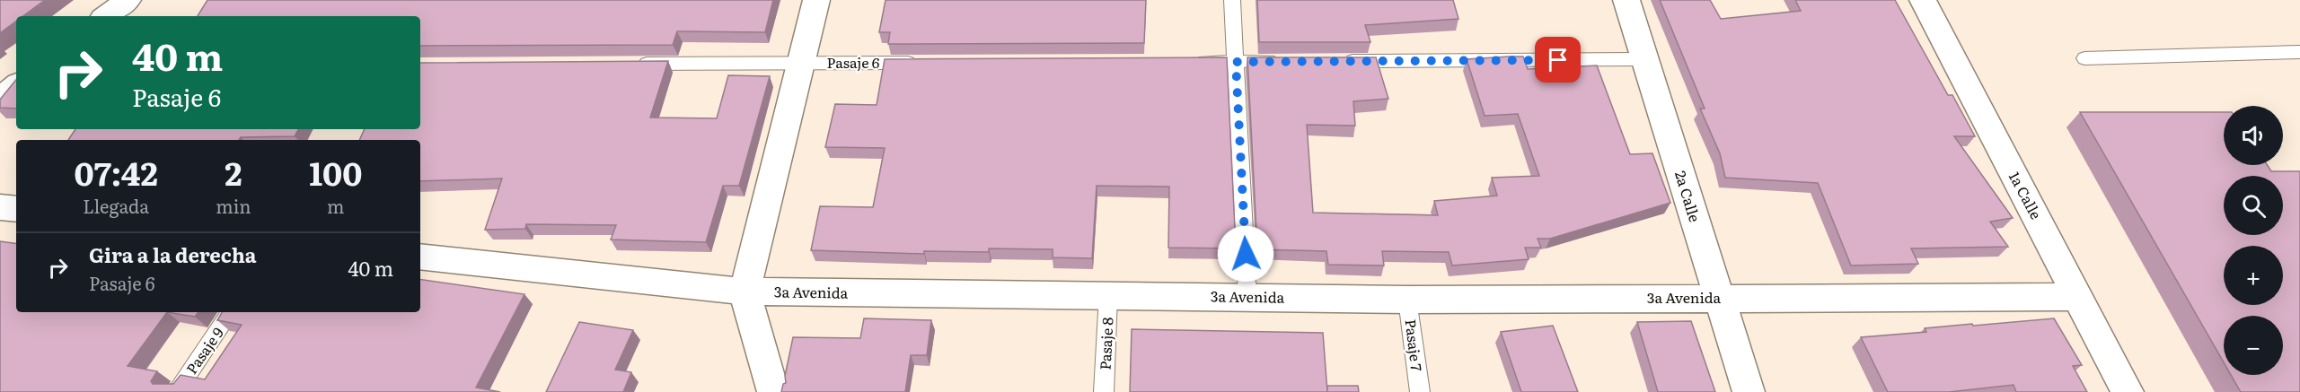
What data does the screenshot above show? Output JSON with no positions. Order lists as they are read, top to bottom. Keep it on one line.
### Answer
{"streets":{"street":["1a Calle","2a Calle","3a Avenida"],"lane":["Pasaje 6","Pasaje 8","Pasaje 7","Pasaje 9"]},"crossings":[["1a Calle","3a Avenida"],["2a Calle","3a Avenida"],["3a Avenida","Pasaje 8"],["3a Avenida","Pasaje 7"]],"page":{"turn":["40 m","Pasaje 6"],"map_buttons":["+","−"],"eta":["07:42","Llegada","2","min","100","m"],"list":[{"name":"Gira a la derecha","note":"Pasaje 6","value":"40 m"}]}}
